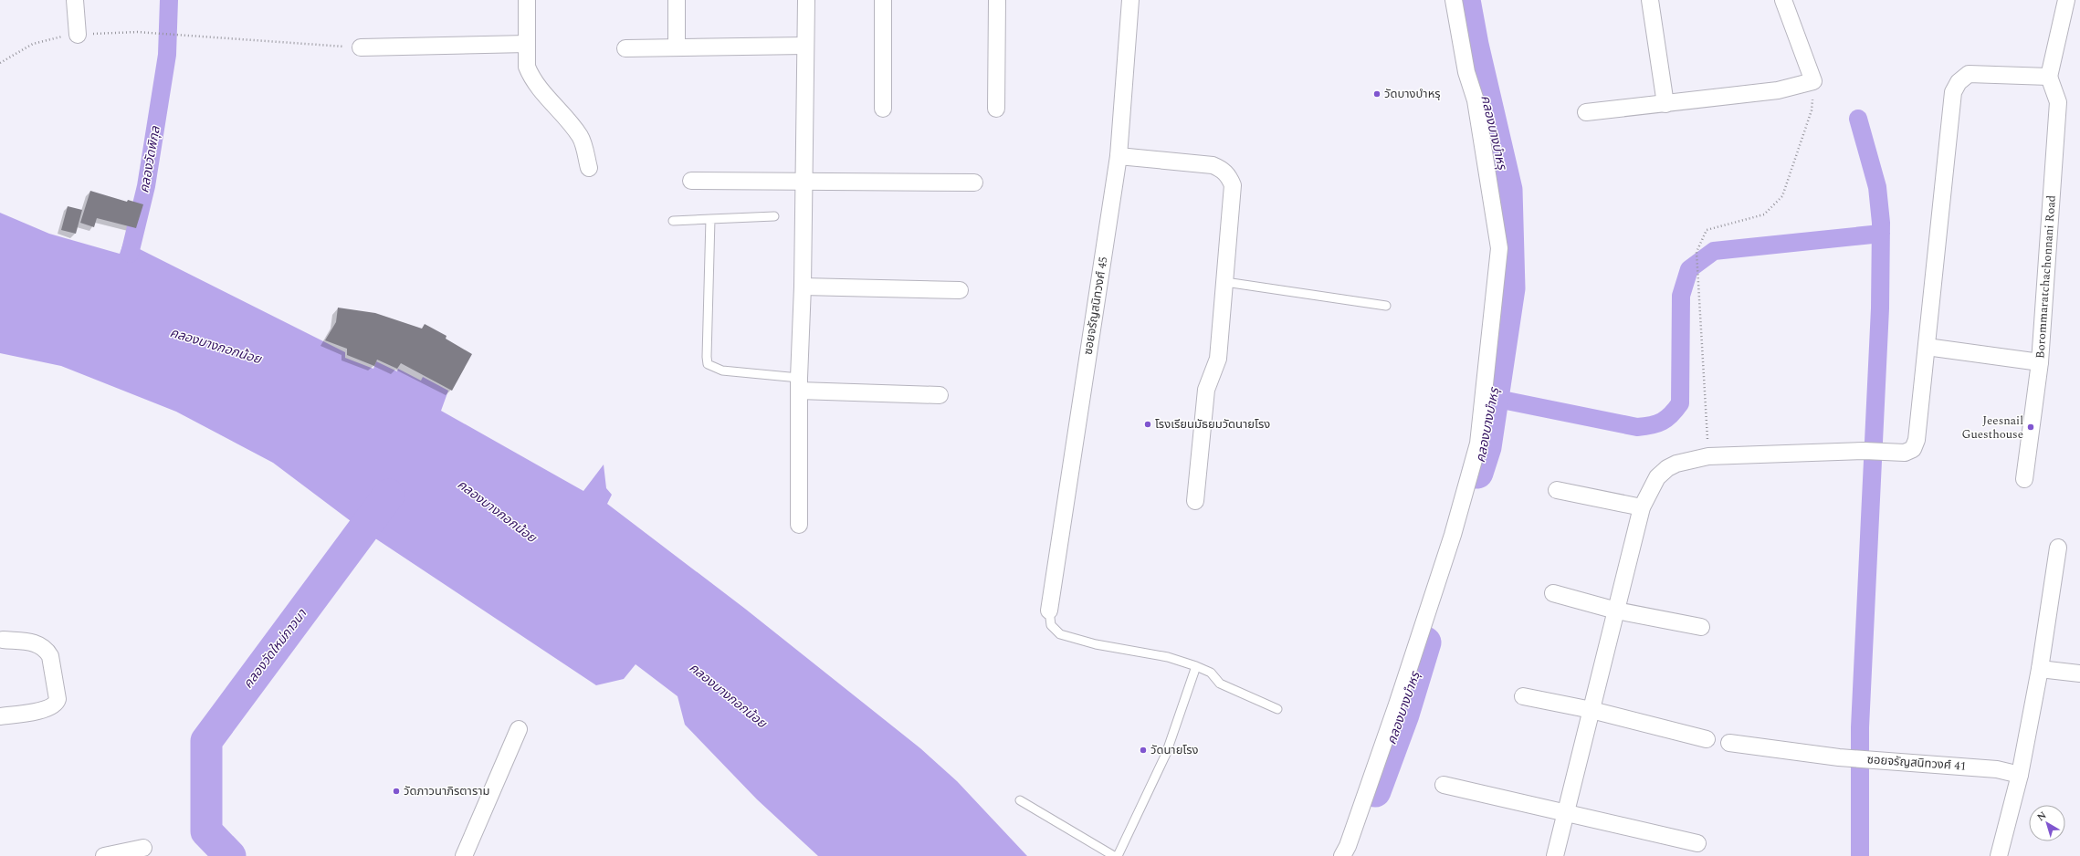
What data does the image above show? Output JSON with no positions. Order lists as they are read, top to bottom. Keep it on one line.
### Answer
{"streets":{"street":["Borommaratchachonnani Road","ซอยจรัญสนิทวงศ์ 45","ซอยจรัญสนิทวงศ์ 41"]},"water":["คลองบางบำหรุ","คลองวัดพิกุล","คลองบางกอกน้อย","คลองวัดใหม่ภาวนา"],"places":["วัดบางบำหรุ","โรงเรียนมัธยมวัดนายโรง","Jeesnail Guesthouse","วัดนายโรง","วัดภาวนาภิรตาราม"],"north":"top left"}
